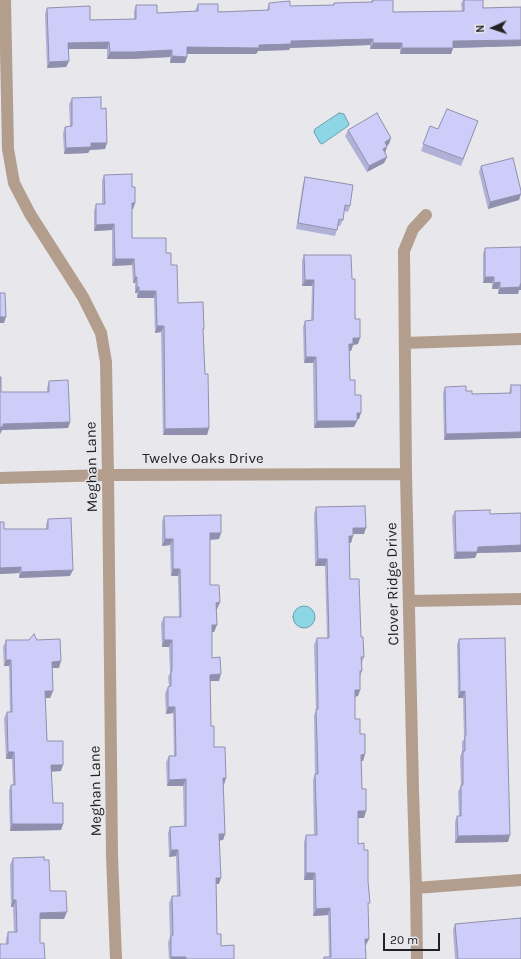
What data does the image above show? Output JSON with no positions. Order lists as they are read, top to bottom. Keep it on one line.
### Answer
{"streets":{"street":["Twelve Oaks Drive","Meghan Lane","Clover Ridge Drive"]},"crossings":[["Twelve Oaks Drive","Meghan Lane"],["Twelve Oaks Drive","Clover Ridge Drive"]],"scale_bar":"20 m","north":"left"}
